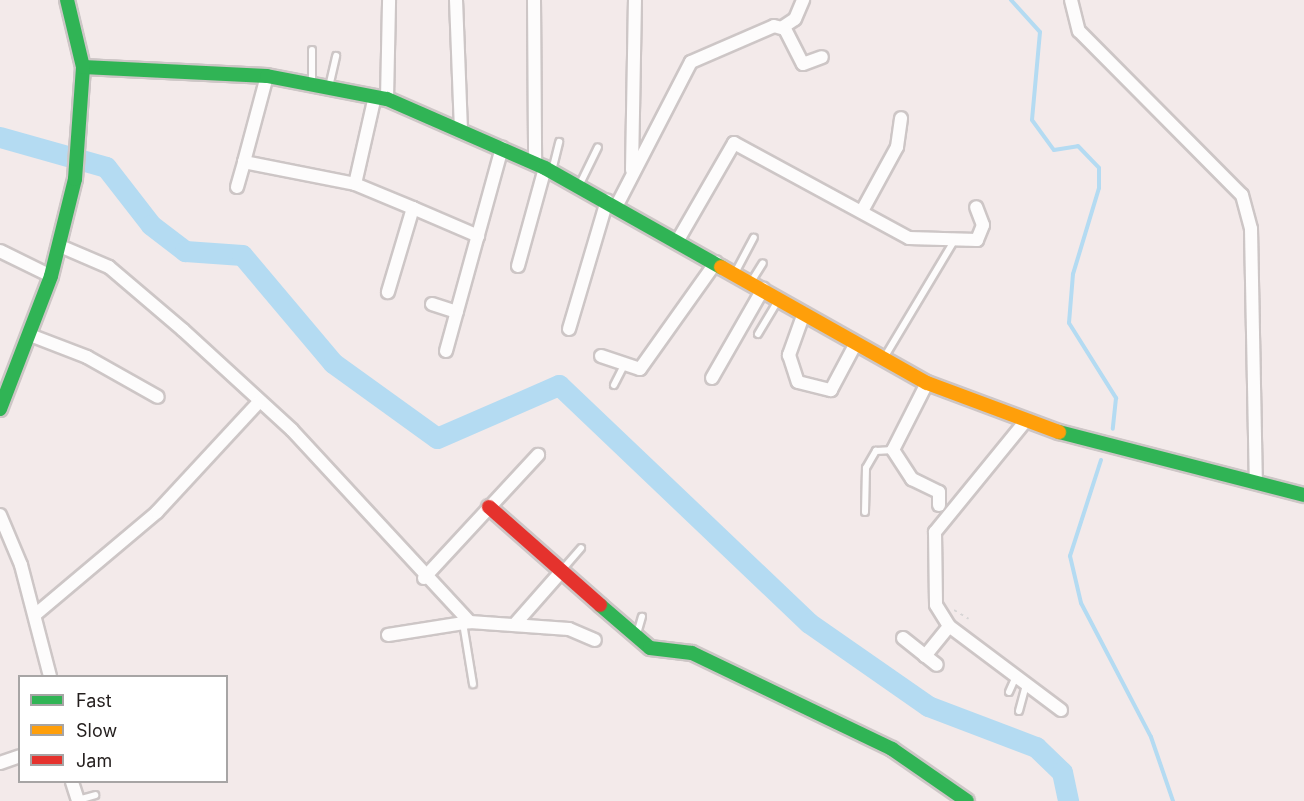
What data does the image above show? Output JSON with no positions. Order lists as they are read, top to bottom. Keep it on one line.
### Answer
{"legend":["Fast","Slow","Jam"]}
